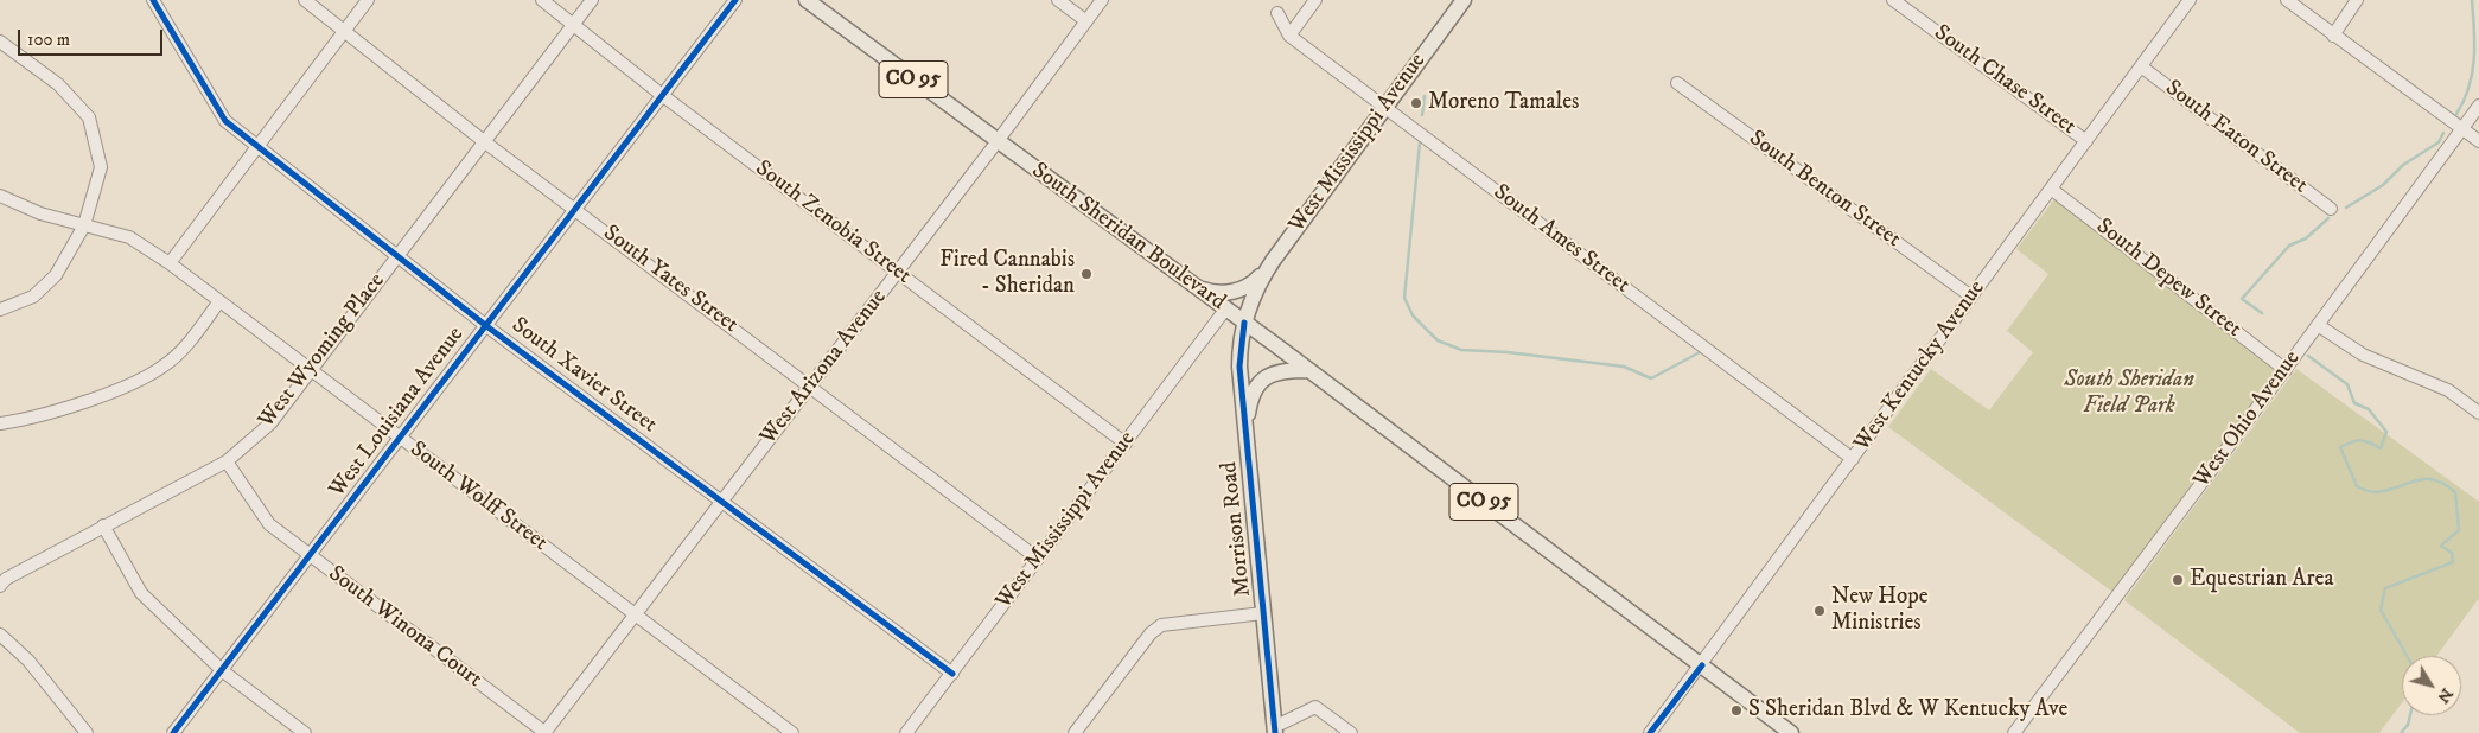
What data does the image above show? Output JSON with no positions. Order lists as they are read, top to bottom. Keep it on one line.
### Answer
{"streets":{"main road":["CO 95","West Mississippi Avenue","South Sheridan Boulevard","Morrison Road"],"street":["South Chase Street","South Eaton Street","South Benton Street","South Zenobia Street","South Ames Street","South Depew Street","South Yates Street","West Wyoming Place","West Kentucky Avenue","West Arizona Avenue","South Xavier Street","West Louisiana Avenue","West Ohio Avenue","South Wolff Street","South Winona Court"]},"crossings":[["South Chase Street","West Kentucky Avenue"],["South Eaton Street","West Kentucky Avenue"],["West Mississippi Avenue","South Zenobia Street"],["West Mississippi Avenue","South Sheridan Boulevard"],["West Mississippi Avenue","South Ames Street"],["West Mississippi Avenue","South Yates Street"],["West Mississippi Avenue","South Xavier Street"],["West Mississippi Avenue","Morrison Road"],["South Benton Street","West Kentucky Avenue"],["South Zenobia Street","West Wyoming Place"],["South Zenobia Street","West Arizona Avenue"],["South Zenobia Street","West Louisiana Avenue"],["South Sheridan Boulevard","West Kentucky Avenue"],["South Sheridan Boulevard","West Arizona Avenue"],["South Sheridan Boulevard","Morrison Road"],["South Ames Street","West Kentucky Avenue"],["South Depew Street","West Kentucky Avenue"],["South Depew Street","West Ohio Avenue"],["South Yates Street","West Wyoming Place"],["South Yates Street","West Arizona Avenue"],["South Yates Street","West Louisiana Avenue"],["West Wyoming Place","South Xavier Street"],["West Wyoming Place","South Wolff Street"],["West Wyoming Place","South Winona Court"],["West Arizona Avenue","South Xavier Street"],["West Arizona Avenue","South Wolff Street"],["West Arizona Avenue","South Winona Court"],["South Xavier Street","West Louisiana Avenue"],["West Louisiana Avenue","South Wolff Street"],["West Louisiana Avenue","South Winona Court"]],"parks":["South Sheridan Field Park"],"places":["Moreno Tamales","Fired Cannabis - Sheridan","Equestrian Area","New Hope Ministries","S Sheridan Blvd & W Kentucky Ave"],"scale_bar":"100 m","north":"bottom right"}
